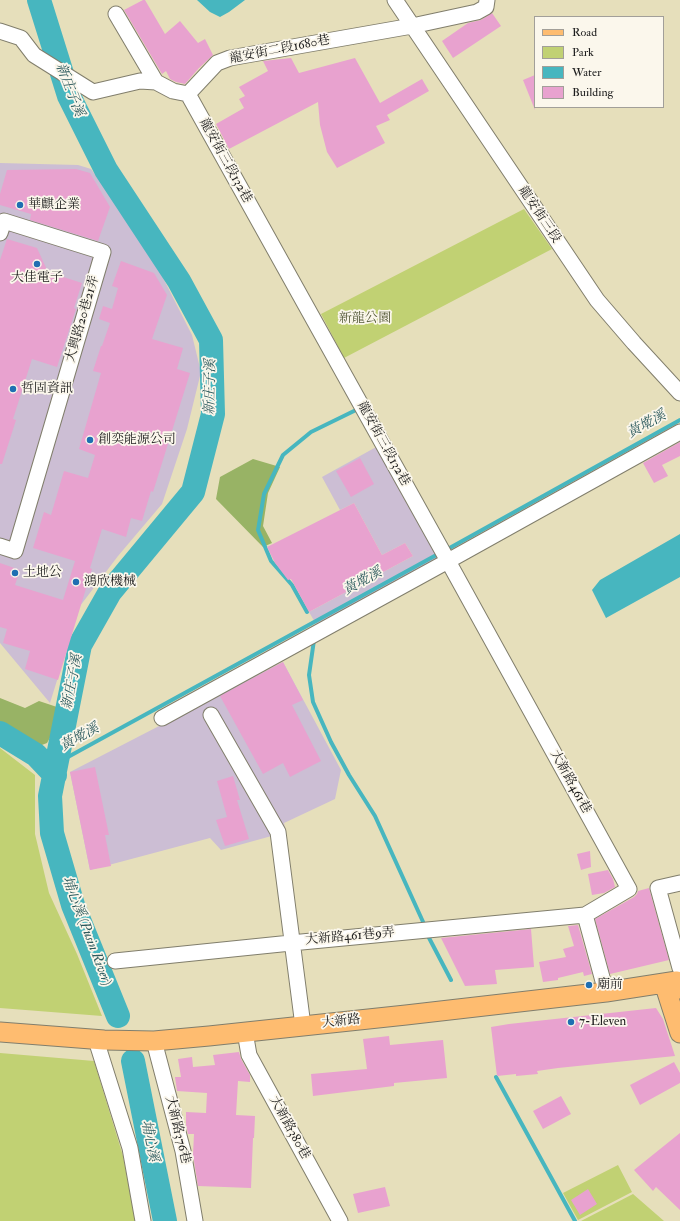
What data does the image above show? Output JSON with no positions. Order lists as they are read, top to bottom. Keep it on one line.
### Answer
{"streets":{"main road":["大新路"],"street":["龍安街二段1680巷","龍安街三段132巷","龍安街三段","大興路20巷21弄","大新路461巷","大新路461巷9弄","大新路380巷","大新路376巷"]},"crossings":[["龍安街二段1680巷","龍安街三段132巷"],["龍安街二段1680巷","龍安街三段"],["龍安街三段132巷","大新路461巷"],["大新路461巷","大新路461巷9弄"],["大新路","大新路380巷"],["大新路","大新路376巷"]],"water":["新庄子溪","黃墘溪","埔心溪 (Pusin River)","埔心溪"],"parks":["新龍公園"],"places":["華麒企業","大佳電子","哲固資訊","創奕能源公司","土地公","鴻欣機械","廟前","7-Eleven"],"legend":["Road","Park","Water","Building"]}
